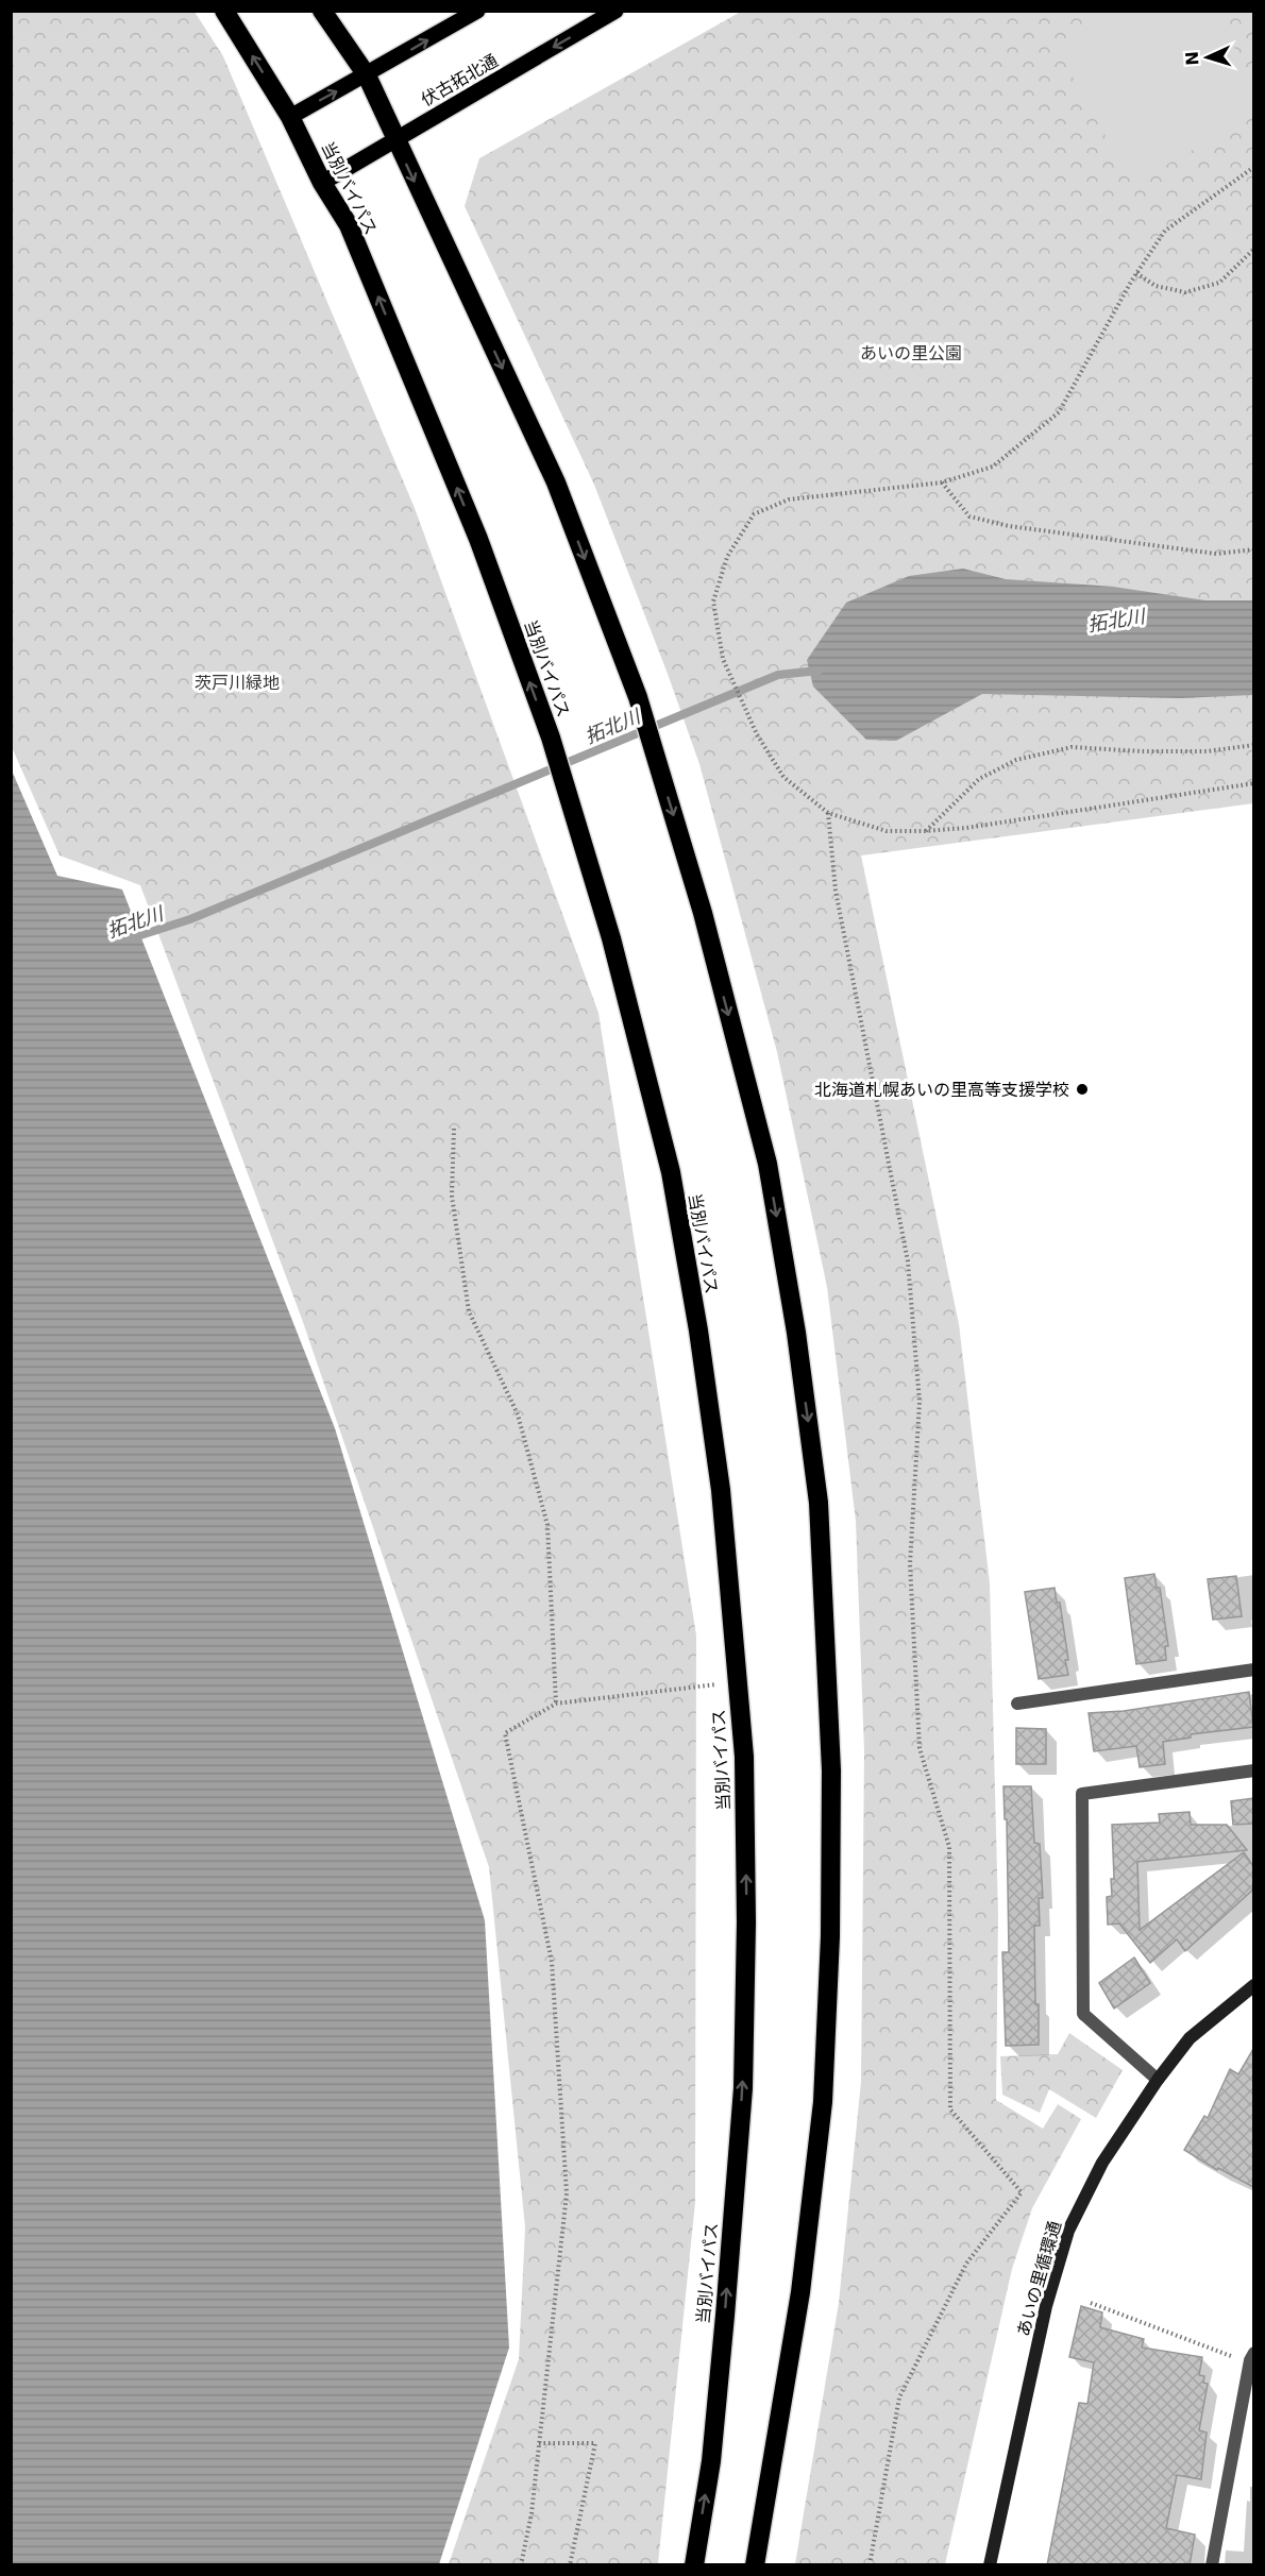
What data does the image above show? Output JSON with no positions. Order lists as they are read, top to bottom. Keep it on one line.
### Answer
{"streets":{"highway":["当別バイパス"],"main road":["伏古拓北通"],"street":["あいの里循環通"]},"crossings":[["伏古拓北通","当別バイパス"]],"water":["拓北川"],"parks":["あいの里公園","茨戸川緑地"],"places":["北海道札幌あいの里高等支援学校"],"north":"left"}
